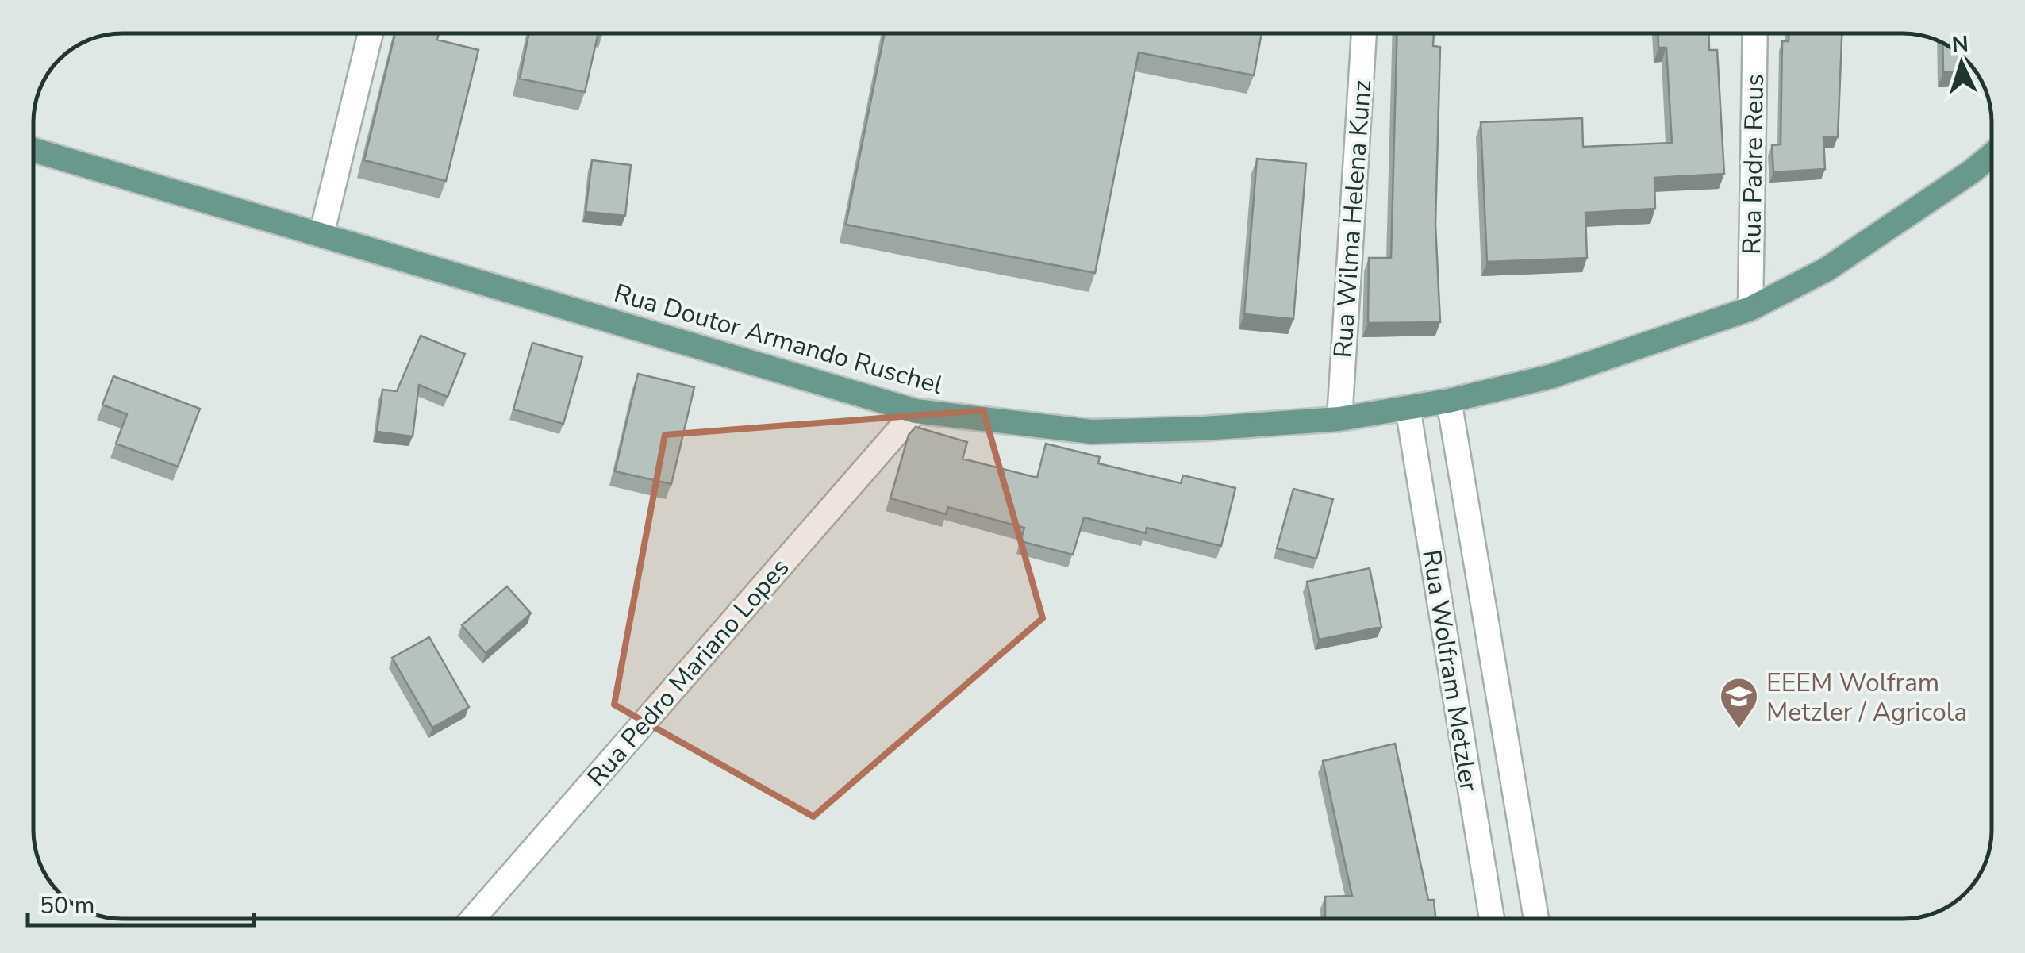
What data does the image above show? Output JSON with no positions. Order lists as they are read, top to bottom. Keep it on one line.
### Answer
{"streets":{"main road":["Rua Doutor Armando Ruschel"],"street":["Rua Padre Reus","Rua Wilma Helena Kunz","Rua Wolfram Metzler","Rua Pedro Mariano Lopes"]},"crossings":[["Rua Padre Reus","Rua Doutor Armando Ruschel"],["Rua Wilma Helena Kunz","Rua Doutor Armando Ruschel"],["Rua Doutor Armando Ruschel","Rua Wolfram Metzler"],["Rua Doutor Armando Ruschel","Rua Pedro Mariano Lopes"]],"places":{"school or university":["EEEM Wolfram Metzler / Agricola"]},"scale_bar":"50 m","north":"top"}
